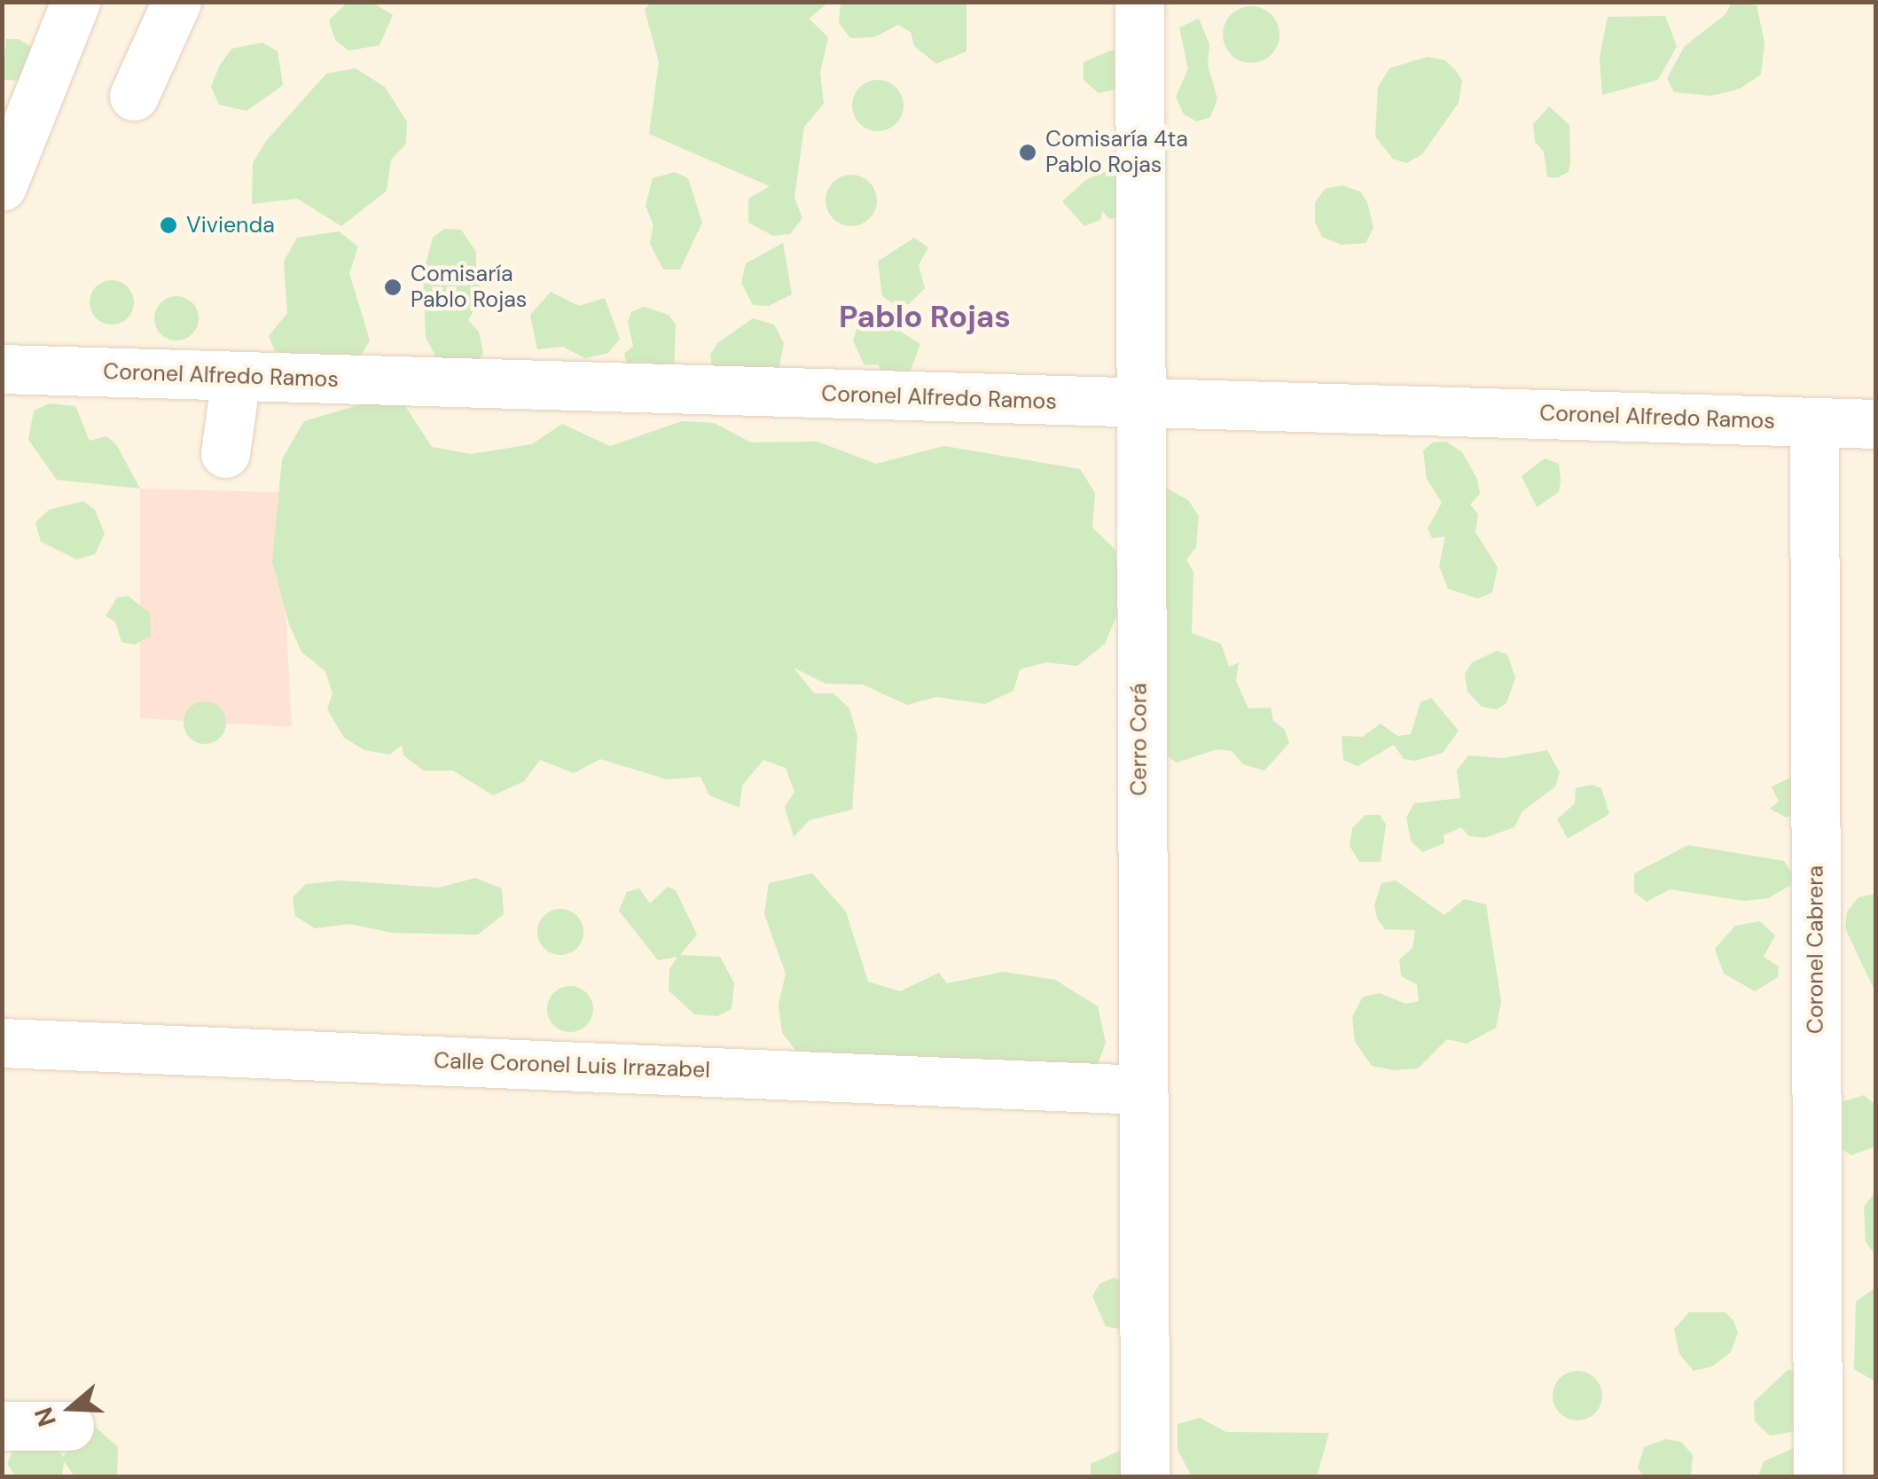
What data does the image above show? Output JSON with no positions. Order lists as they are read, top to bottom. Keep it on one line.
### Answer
{"streets":{"street":["Coronel Alfredo Ramos","Cerro Corá","Coronel Cabrera","Calle Coronel Luis Irrazabel"]},"crossings":[["Coronel Alfredo Ramos","Cerro Corá"],["Coronel Alfredo Ramos","Coronel Cabrera"],["Cerro Corá","Calle Coronel Luis Irrazabel"]],"districts":["Pablo Rojas"],"places":["Comisaría 4ta Pablo Rojas","Vivienda","Comisaría Pablo Rojas"],"north":"left"}
